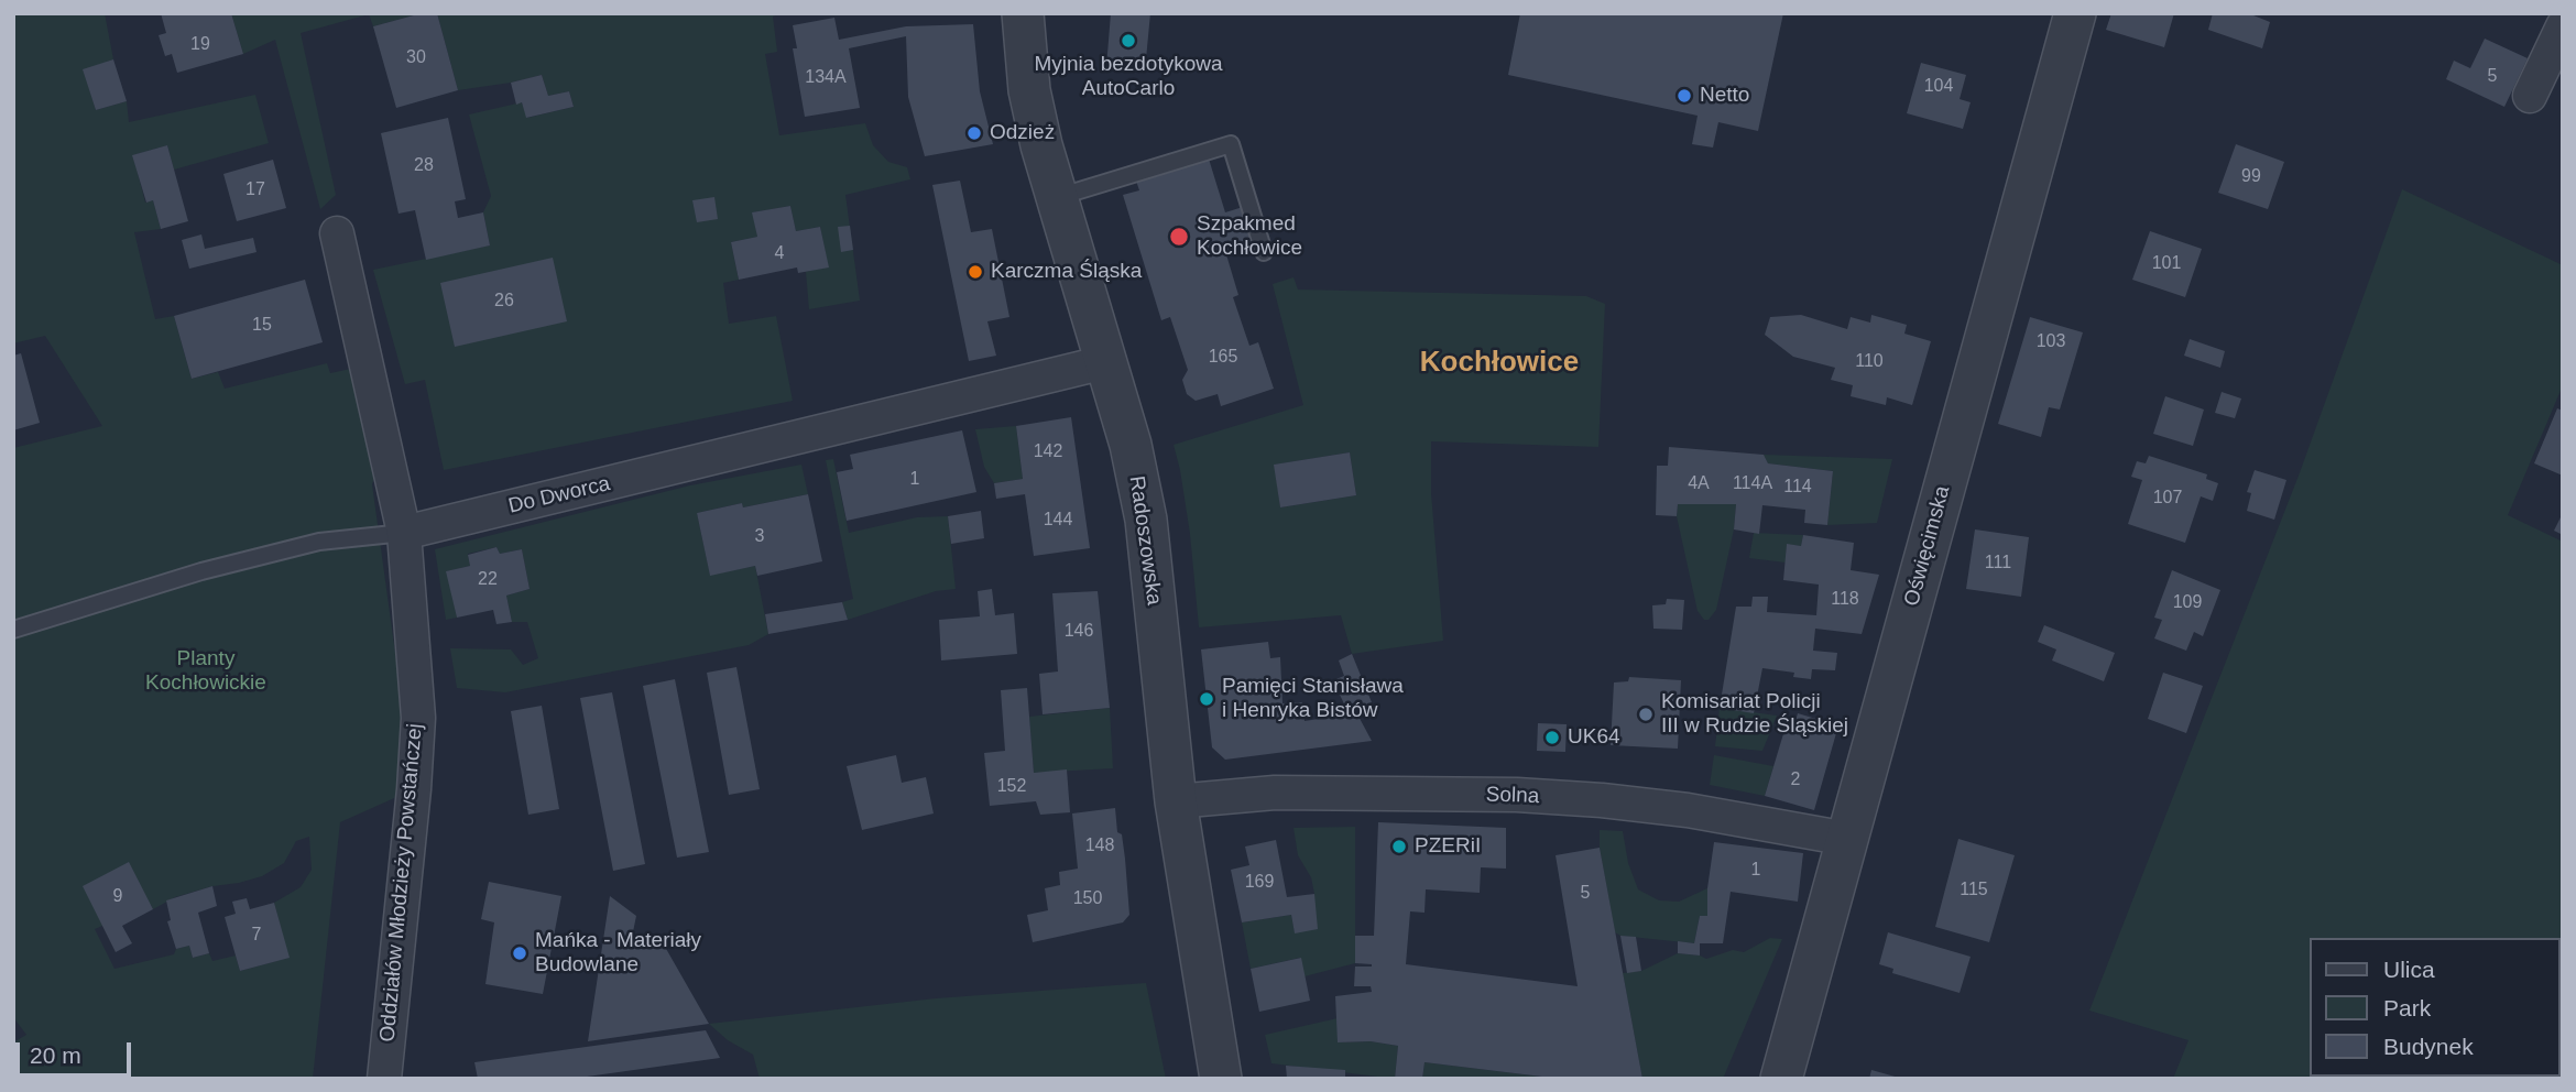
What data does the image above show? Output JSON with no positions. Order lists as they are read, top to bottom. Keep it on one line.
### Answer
{"streets":{"street":["Do Dworca","Radoszowska","Oświęcimska","Solna","Oddziałów Młodzieży Powstańczej"]},"crossings":[["Do Dworca","Radoszowska"],["Do Dworca","Oddziałów Młodzieży Powstańczej"],["Radoszowska","Solna"],["Oświęcimska","Solna"]],"districts":["Kochłowice"],"parks":["Planty Kochłowickie"],"places":["Myjnia bezdotykowa AutoCarlo","Netto","Odzież","Szpakmed Kochłowice","Karczma Śląska","Pamięci Stanisława i Henryka Bistów","Komisariat Policji III w Rudzie Śląskiej","UK64","PZERiI","Mańka - Materiały Budowlane"],"house_numbers":["19","30","5","134A","104","28","99","17","4","101","26","15","103","165","110","142","1","4A","114A","114","107","144","3","111","22","118","109","146","2","152","148","1","169","115","5","9","150","7"],"legend":["Ulica","Park","Budynek"],"scale_bar":"20 m"}
